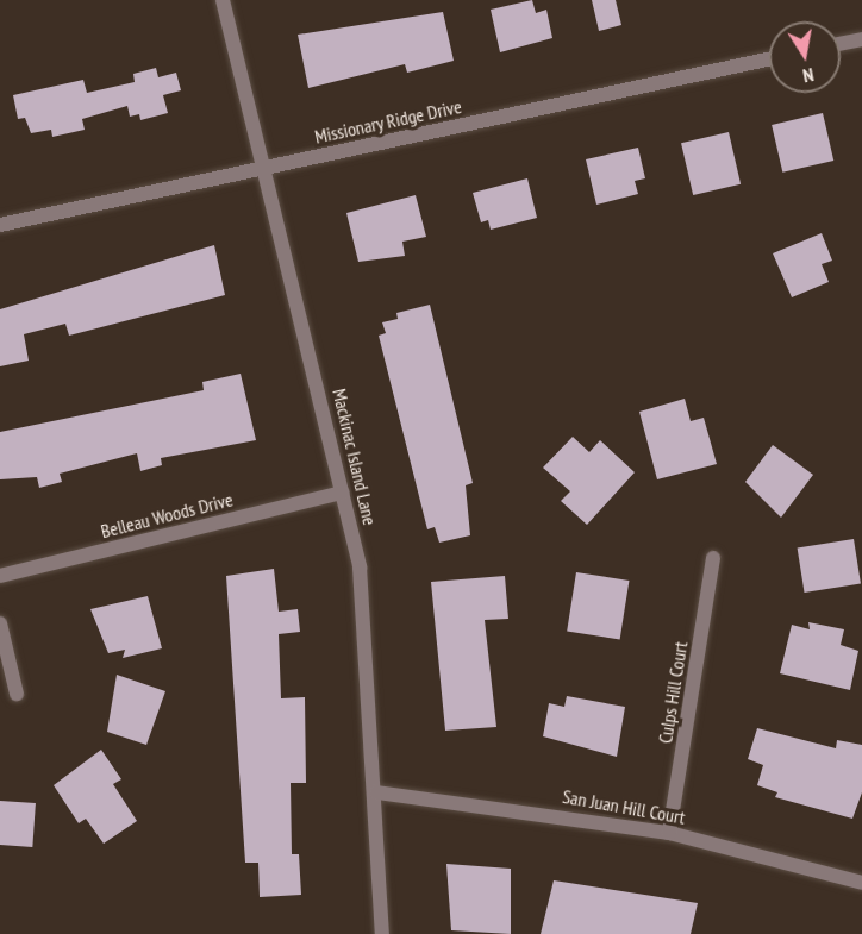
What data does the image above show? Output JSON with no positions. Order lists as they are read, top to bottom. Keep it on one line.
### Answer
{"streets":{"street":["Missionary Ridge Drive","Mackinac Island Lane","Belleau Woods Drive","Culps Hill Court","San Juan Hill Court"]},"crossings":[["Missionary Ridge Drive","Mackinac Island Lane"],["Mackinac Island Lane","Belleau Woods Drive"],["Mackinac Island Lane","San Juan Hill Court"],["Culps Hill Court","San Juan Hill Court"]],"north":"bottom"}
